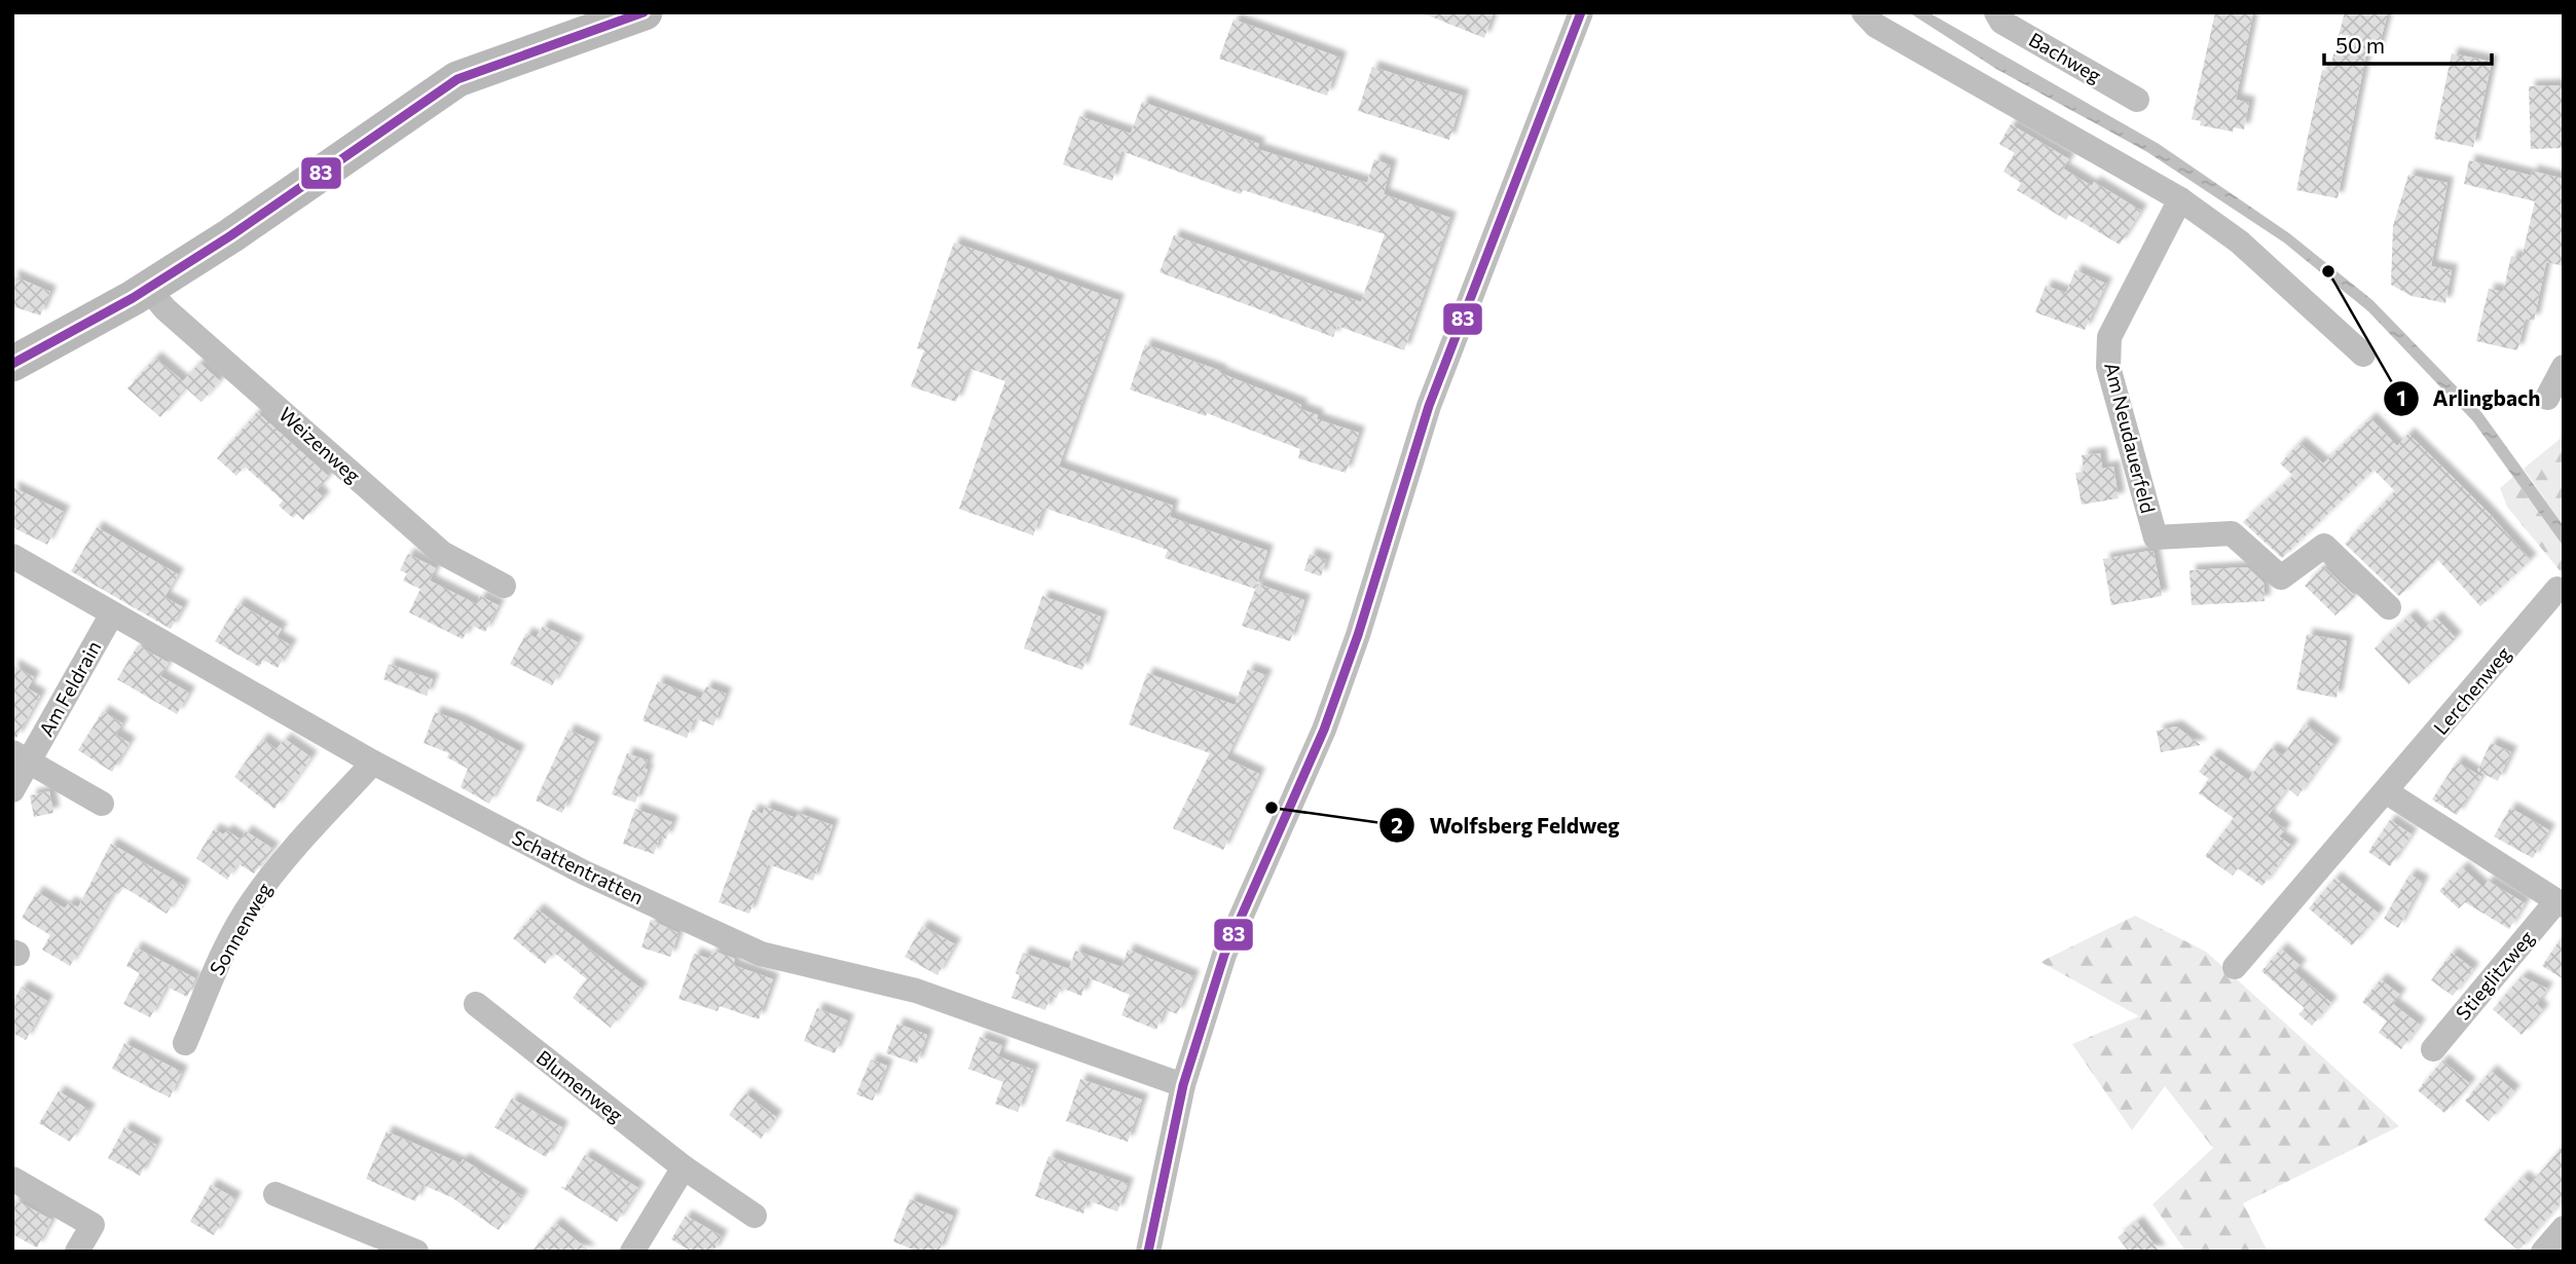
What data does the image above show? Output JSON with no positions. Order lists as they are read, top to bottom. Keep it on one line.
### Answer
{"streets":{"street":["Bachweg","Am Neudauerfeld","Weizenweg","Am Feldrain","Lerchenweg","Schattentratten","Sonnenweg","Stieglitzweg","Blumenweg"]},"crossings":[["Am Feldrain","Schattentratten"],["Schattentratten","Sonnenweg"]],"places":["Arlingbach","Wolfsberg Feldweg"],"lines":["transit line 83"],"scale_bar":"50 m"}
